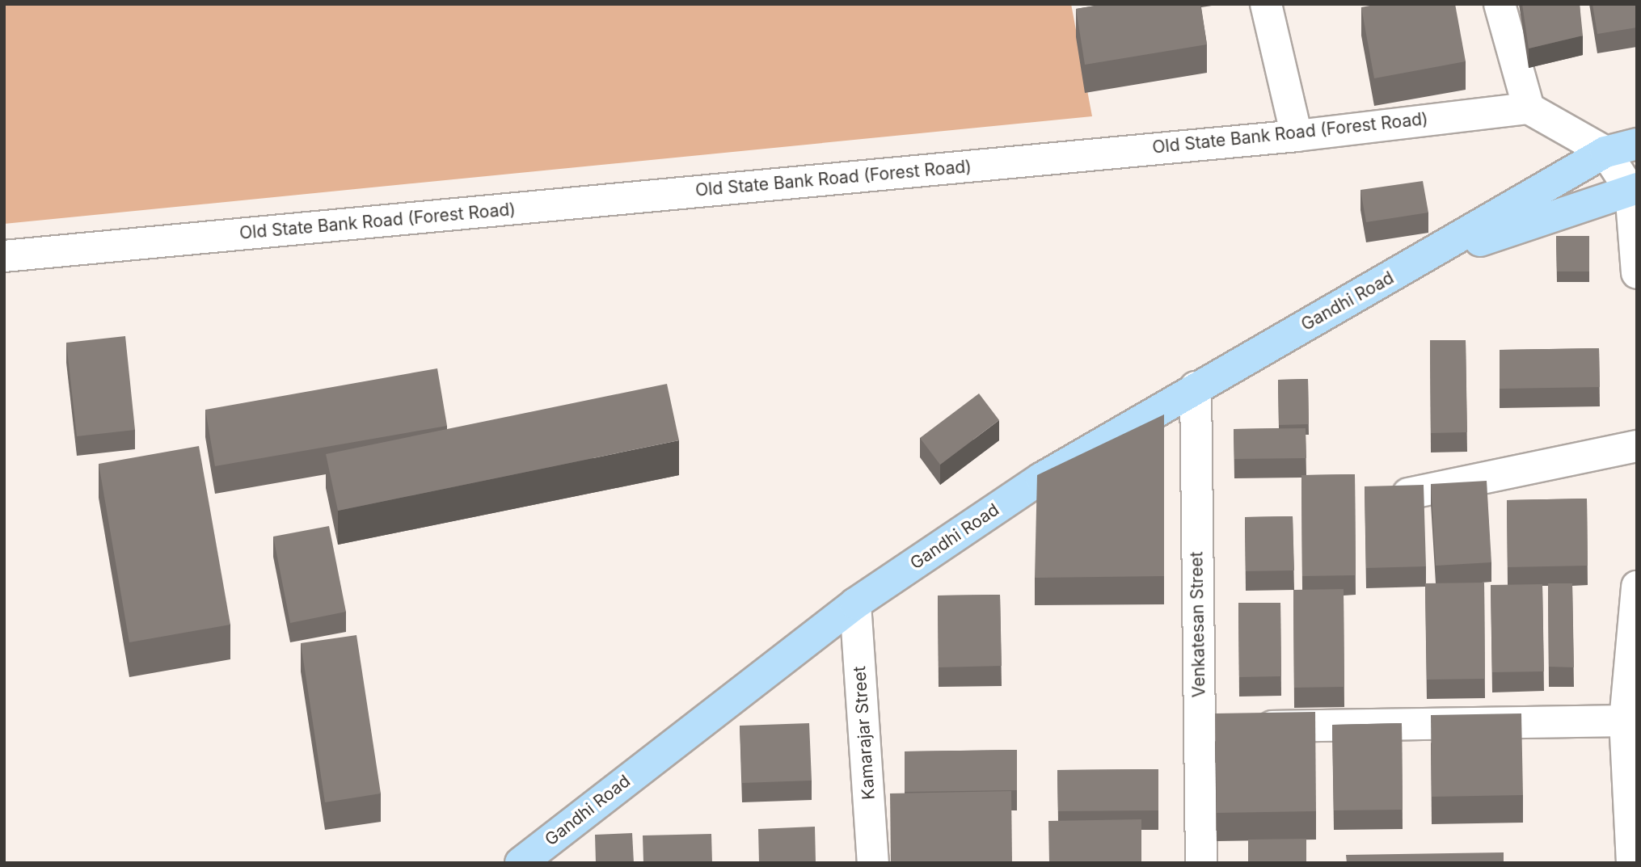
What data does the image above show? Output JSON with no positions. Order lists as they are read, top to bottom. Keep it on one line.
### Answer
{"streets":{"main road":["Gandhi Road"],"street":["Old State Bank Road (Forest Road)","Venkatesan Street","Kamarajar Street"]},"crossings":[["Gandhi Road","Venkatesan Street"],["Gandhi Road","Kamarajar Street"]]}
